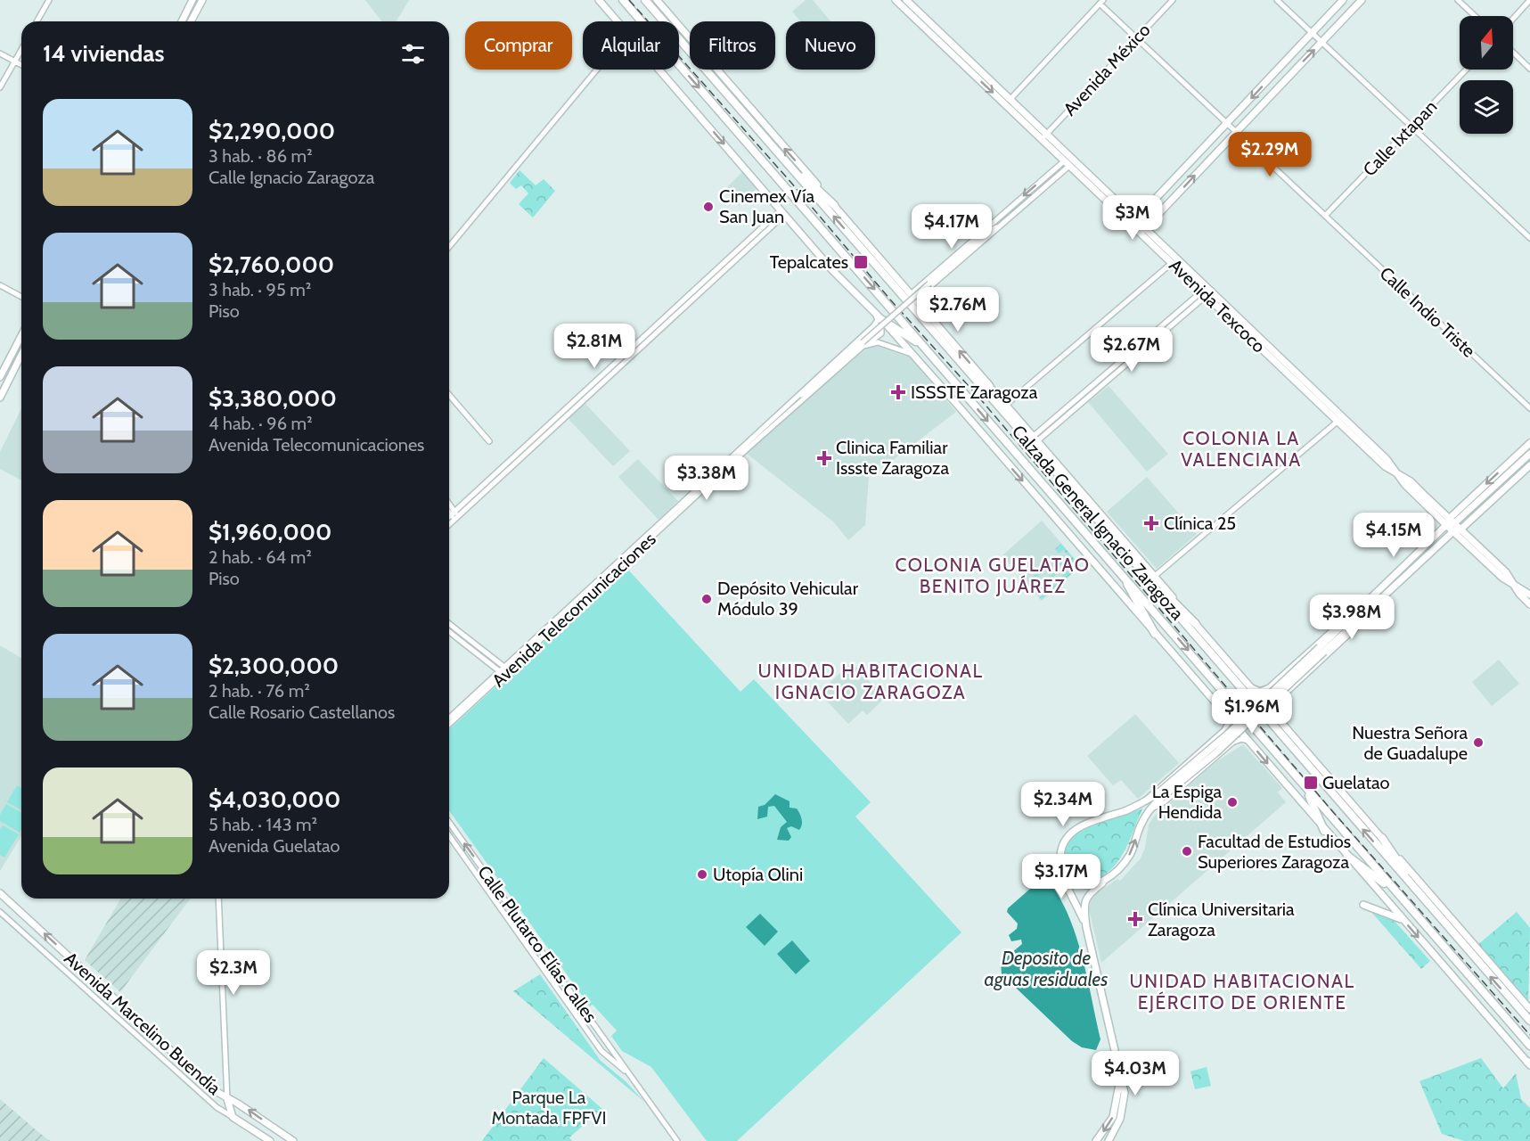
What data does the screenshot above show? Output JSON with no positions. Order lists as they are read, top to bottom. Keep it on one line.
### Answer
{"streets":{"highway":["Calzada General Ignacio Zaragoza"],"main road":["Avenida Texcoco","Avenida Marcelino Buendía"],"street":["Avenida México","Calle Ixtapan","Calle Indio Triste","Avenida Telecomunicaciones","Calle Plutarco Elías Calles"]},"crossings":[["Avenida México","Avenida Texcoco"],["Avenida México","Calle Indio Triste"],["Calle Ixtapan","Calle Indio Triste"]],"one_way":["Avenida Marcelino Buendía"],"districts":["COLONIA LA VALENCIANA","COLONIA GUELATAO BENITO JUÁREZ","UNIDAD HABITACIONAL IGNACIO ZARAGOZA","UNIDAD HABITACIONAL EJÉRCITO DE ORIENTE"],"water":["Deposito de aguas residuales"],"parks":["Parque La Montada FPFVI"],"places":{"other":["Cinemex Vía San Juan","Depósito Vehicular Módulo 39","Nuestra Señora de Guadalupe","La Espiga Hendida","Facultad de Estudios Superiores Zaragoza","Utopía Olini"],"transit":["Tepalcates","Guelatao"],"health":["ISSSTE Zaragoza","Clinica Familiar Issste Zaragoza","Clínica 25","Clínica Universitaria Zaragoza"]},"north":"top","page":{"chip":["Comprar","Alquilar","Filtros","Nuevo"],"heading":"14 viviendas","list":[{"name":"$2,290,000","note":"3 hab. · 86 m² · Calle Ignacio Zaragoza"},{"name":"$2,760,000","note":"3 hab. · 95 m² · Piso"},{"name":"$3,380,000","note":"4 hab. · 96 m² · Avenida Telecomunicaciones"},{"name":"$1,960,000","note":"2 hab. · 64 m² · Piso"},{"name":"$2,300,000","note":"2 hab. · 76 m² · Calle Rosario Castellanos"},{"name":"$4,030,000","note":"5 hab. · 143 m² · Avenida Guelatao"}],"price":["$2.29M","$3M","$4.17M","$2.76M","$2.81M","$2.67M","$3.38M","$4.15M","$3.98M","$1.96M","$2.34M","$3.17M","$2.3M","$4.03M"]}}
